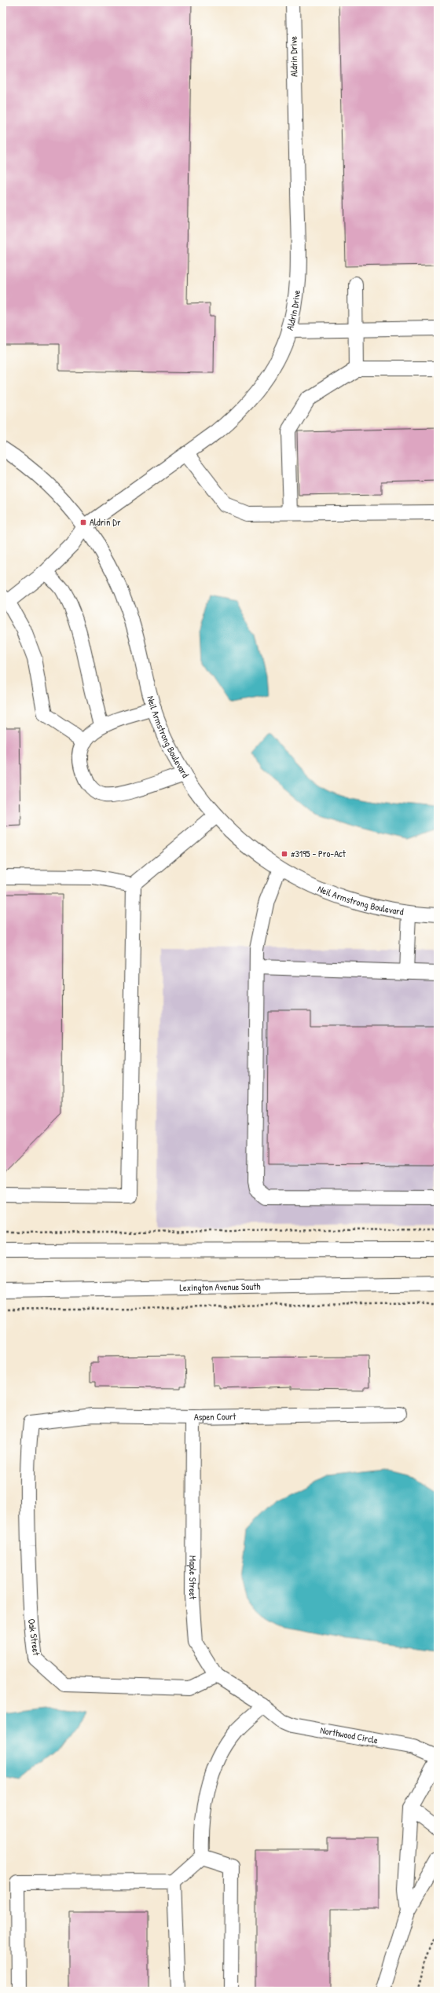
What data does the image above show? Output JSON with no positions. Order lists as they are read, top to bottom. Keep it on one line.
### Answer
{"streets":{"street":["Aldrin Drive","Neil Armstrong Boulevard","Lexington Avenue South","Aspen Court","Maple Street","Oak Street","Northwood Circle"]},"crossings":[["Aldrin Drive","Neil Armstrong Boulevard"],["Aspen Court","Maple Street"],["Aspen Court","Oak Street"],["Maple Street","Oak Street"],["Maple Street","Northwood Circle"]],"places":{"transit":["Aldrin Dr","#3195 - Pro-Act"]}}
